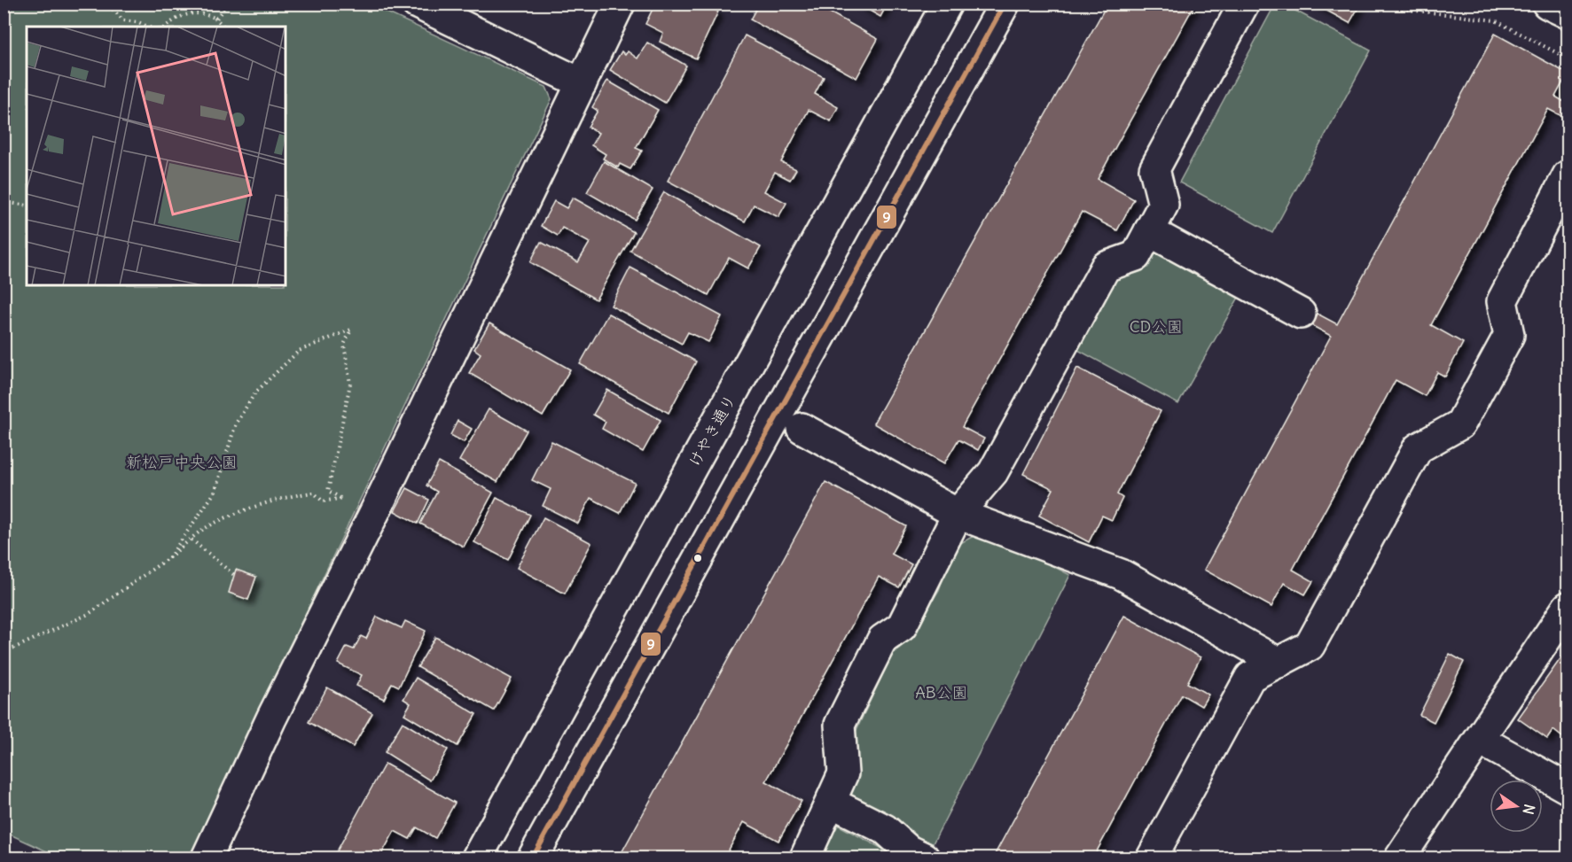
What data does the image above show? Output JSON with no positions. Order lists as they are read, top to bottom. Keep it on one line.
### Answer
{"streets":{"street":["けやき通り"]},"parks":["CD公園","新松戸中央公園","AB公園"],"lines":["transit line 9"],"north":"right"}
